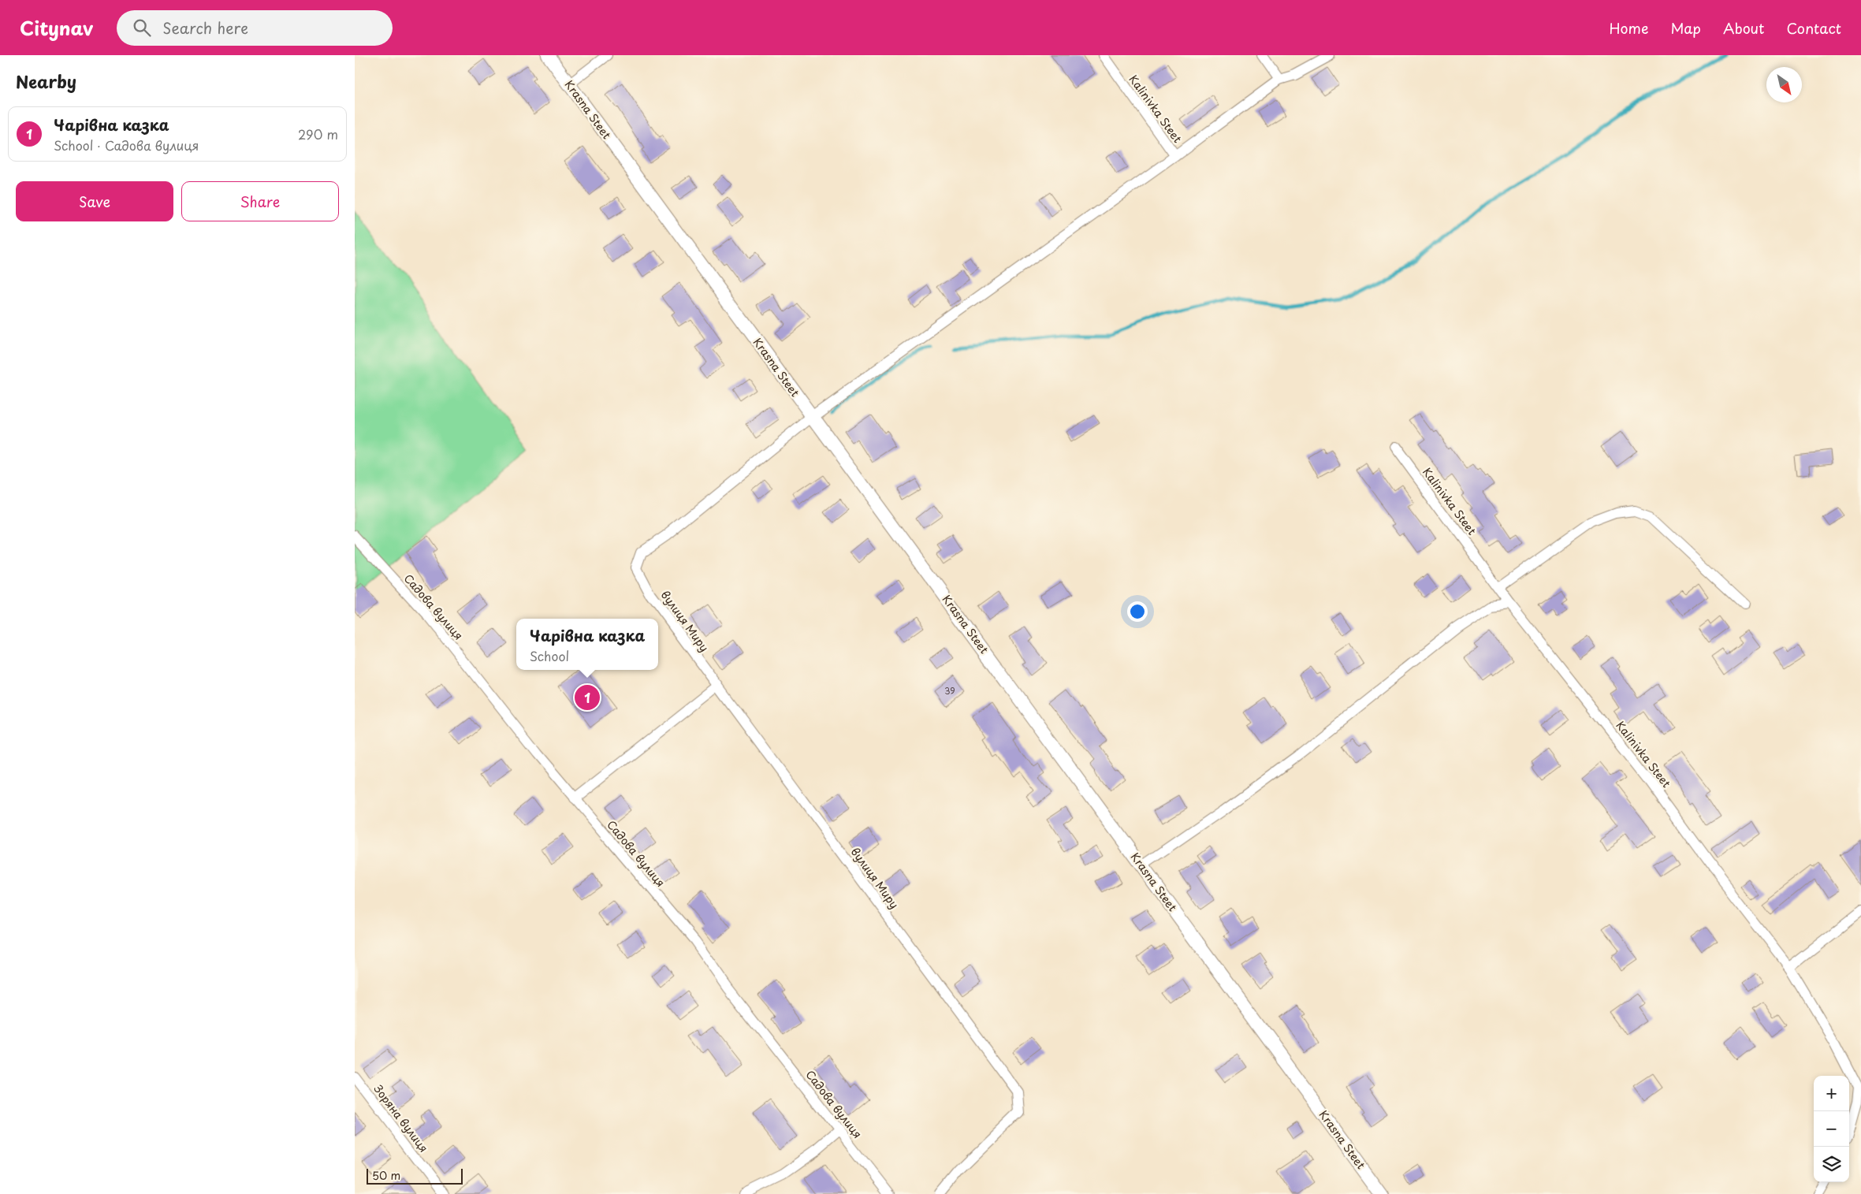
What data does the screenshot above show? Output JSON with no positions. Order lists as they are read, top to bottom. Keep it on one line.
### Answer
{"streets":{"street":["Kalinivka Steet","Krasna Steet","Садова вулиця","вулиця Миру","Зоряна вулиця"]},"crossings":[["Krasna Steet","вулиця Миру"]],"house_numbers":["39"],"scale_bar":"50 m","north":"bottom right","page":{"header":"Citynav","search":"Search here","nav":["Home","Map","About","Contact"],"heading":"Nearby","list":[{"mark":"1","name":"Чарівна казка","note":"School · Садова вулиця","value":"290 m"}],"buttons":["Save","Share"],"popup":["Чарівна казка","School"],"pins":"1","map_buttons":["+","−"],"scale":"50 m"}}
